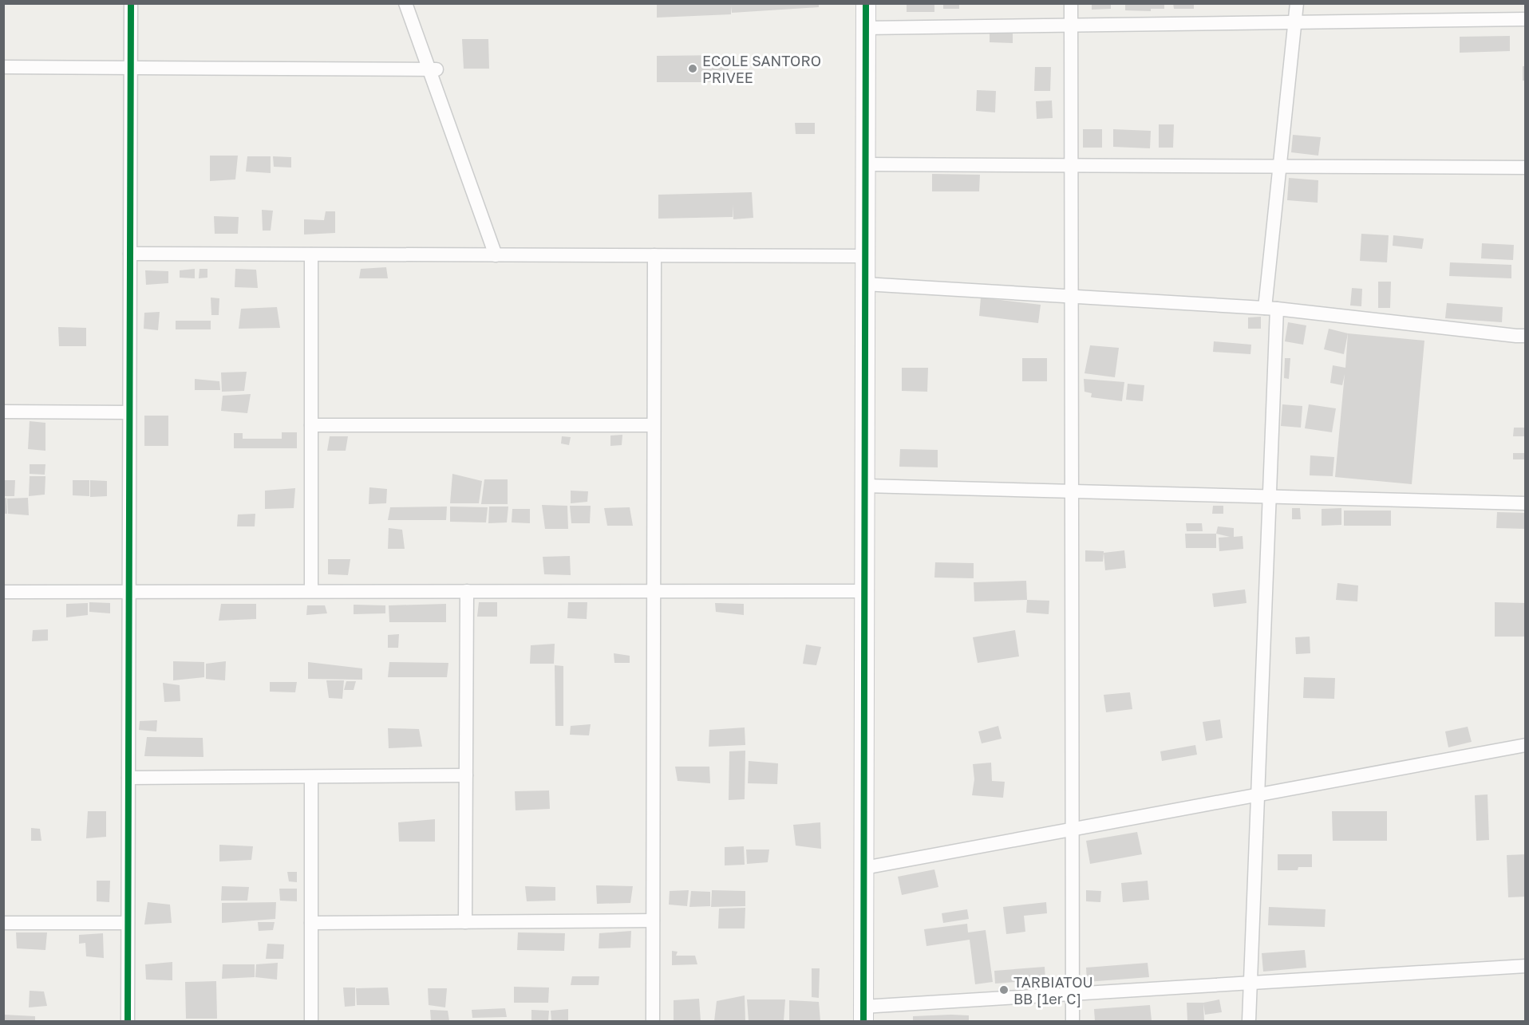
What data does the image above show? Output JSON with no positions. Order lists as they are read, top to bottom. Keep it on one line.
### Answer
{"places":["ECOLE SANTORO PRIVEE","TARBIATOU BB [1er C]"]}
